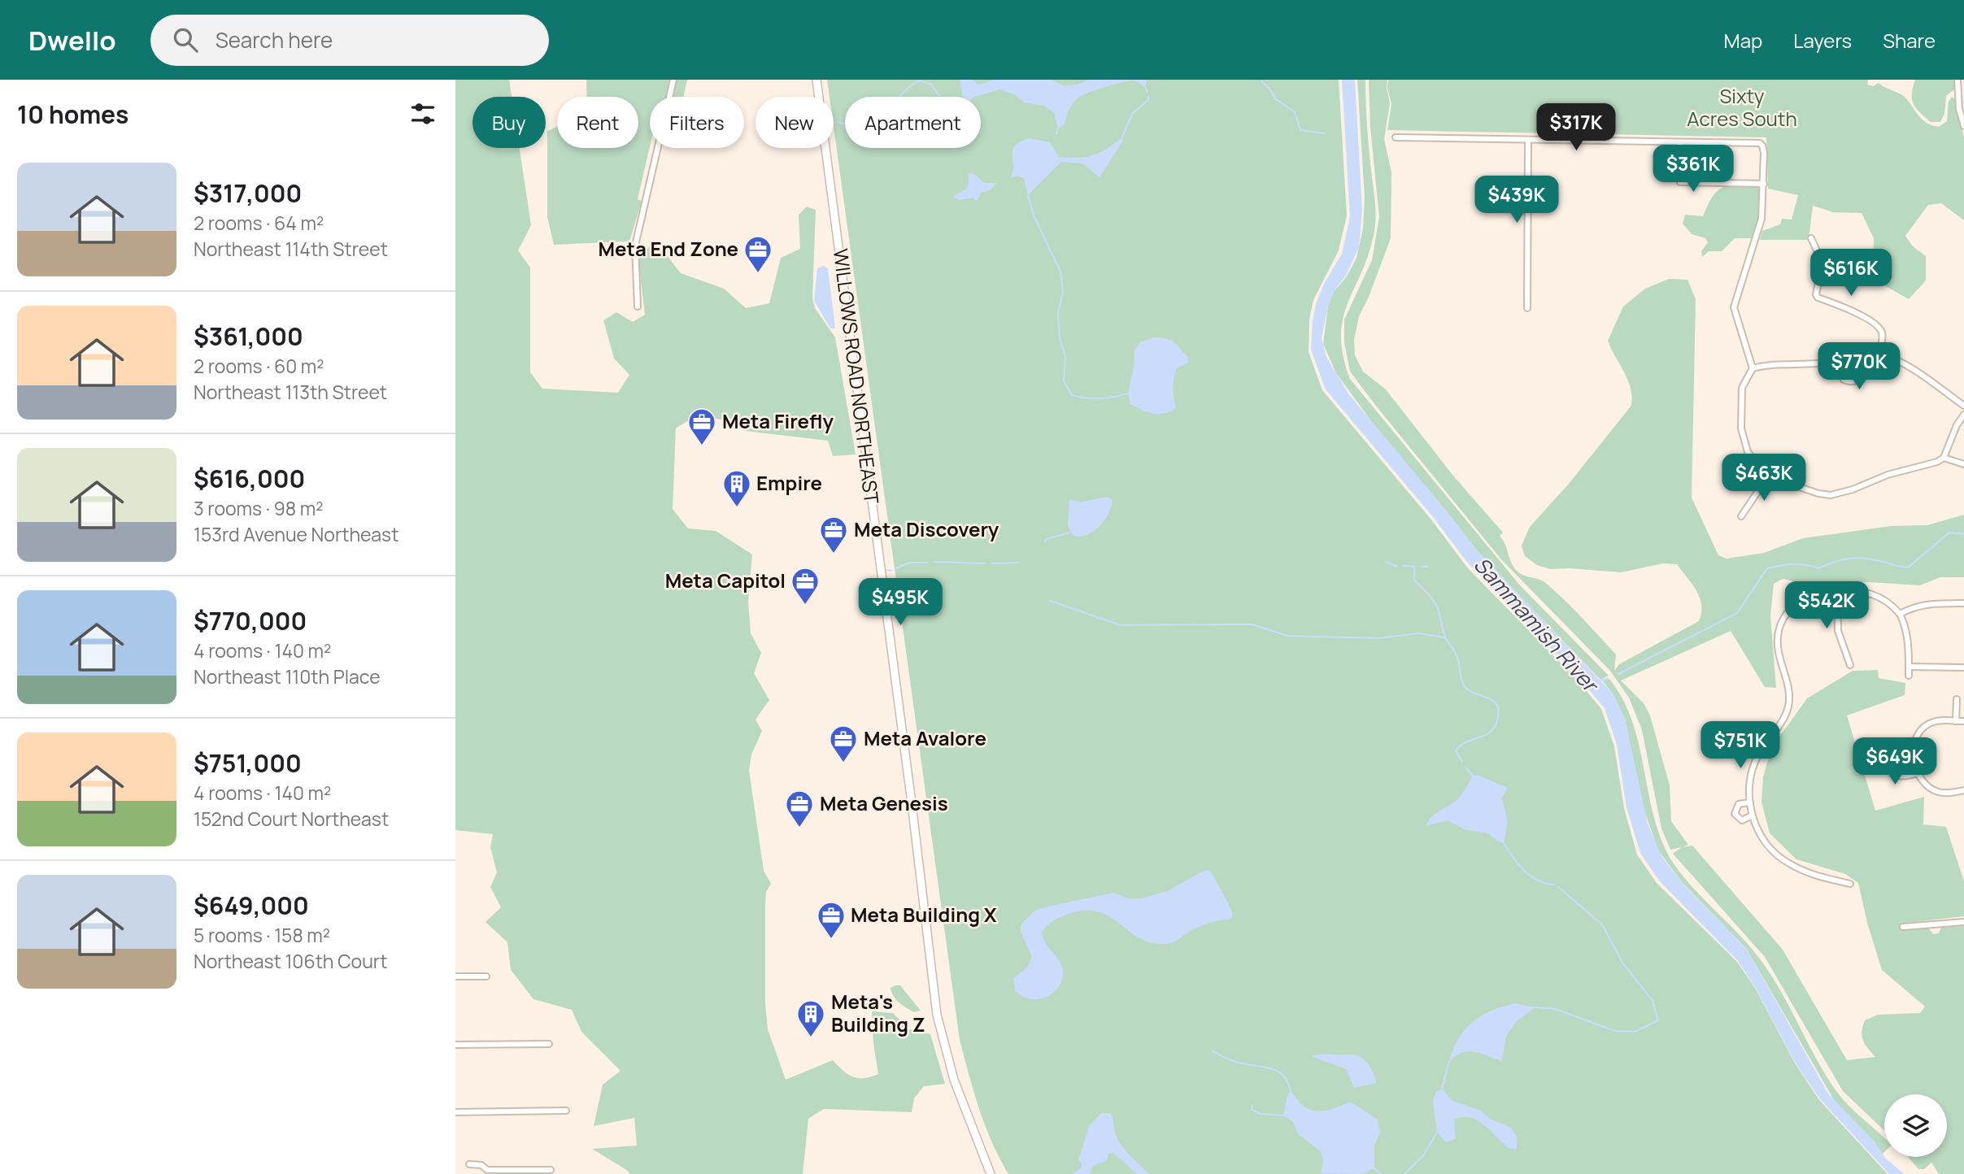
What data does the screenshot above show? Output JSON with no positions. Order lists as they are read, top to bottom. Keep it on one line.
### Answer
{"streets":{"main road":["WILLOWS ROAD NORTHEAST"]},"water":["Sammamish River"],"parks":["Sixty Acres South"],"places":{"office":["Meta End Zone","Meta Firefly","Meta Discovery","Meta Capitol","Meta Avalore","Meta Genesis","Meta Building X"],"building":["Empire","Meta's Building Z"]},"page":{"header":"Dwello","search":"Search here","nav":["Map","Layers","Share"],"heading":"10 homes","chip":["Buy","Rent","Filters","New","Apartment"],"price":["$317K","$361K","$439K","$616K","$770K","$463K","$495K","$542K","$751K","$649K"],"list":[{"name":"$317,000","note":"2 rooms · 64 m² · Northeast 114th Street"},{"name":"$361,000","note":"2 rooms · 60 m² · Northeast 113th Street"},{"name":"$616,000","note":"3 rooms · 98 m² · 153rd Avenue Northeast"},{"name":"$770,000","note":"4 rooms · 140 m² · Northeast 110th Place"},{"name":"$751,000","note":"4 rooms · 140 m² · 152nd Court Northeast"},{"name":"$649,000","note":"5 rooms · 158 m² · Northeast 106th Court"}]}}
